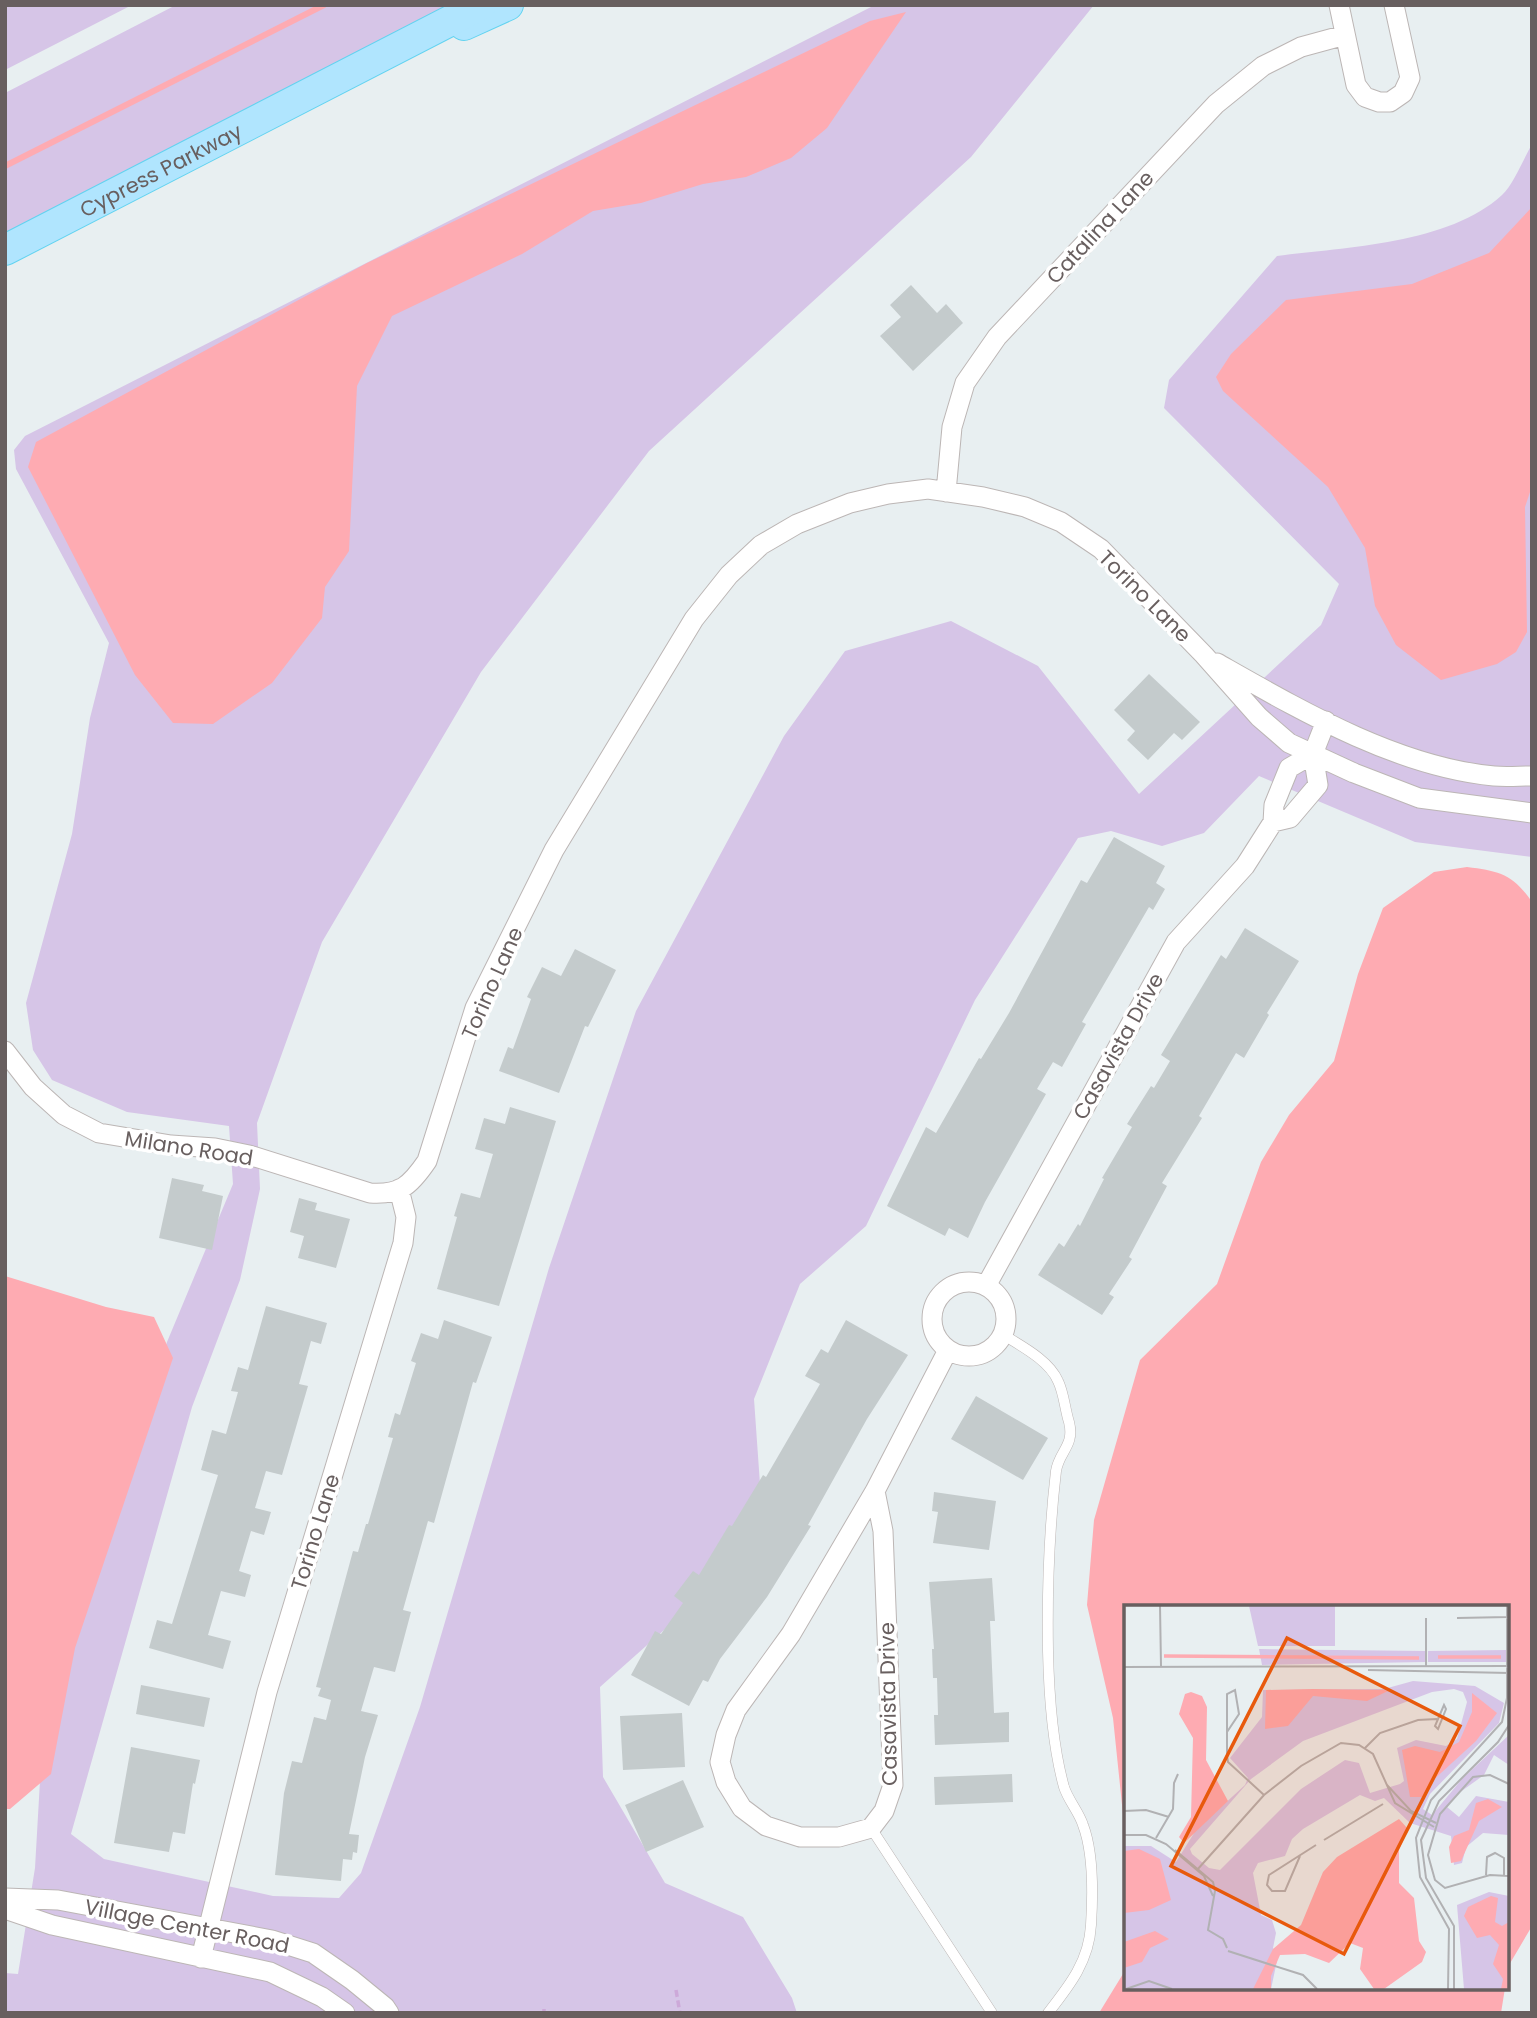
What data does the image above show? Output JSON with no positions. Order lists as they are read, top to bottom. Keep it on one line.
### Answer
{"streets":{"main road":["Cypress Parkway"],"street":["Catalina Lane","Torino Lane","Casavista Drive","Milano Road","Village Center Road"]},"crossings":[["Catalina Lane","Torino Lane"],["Torino Lane","Casavista Drive"],["Torino Lane","Milano Road"],["Torino Lane","Village Center Road"]]}
